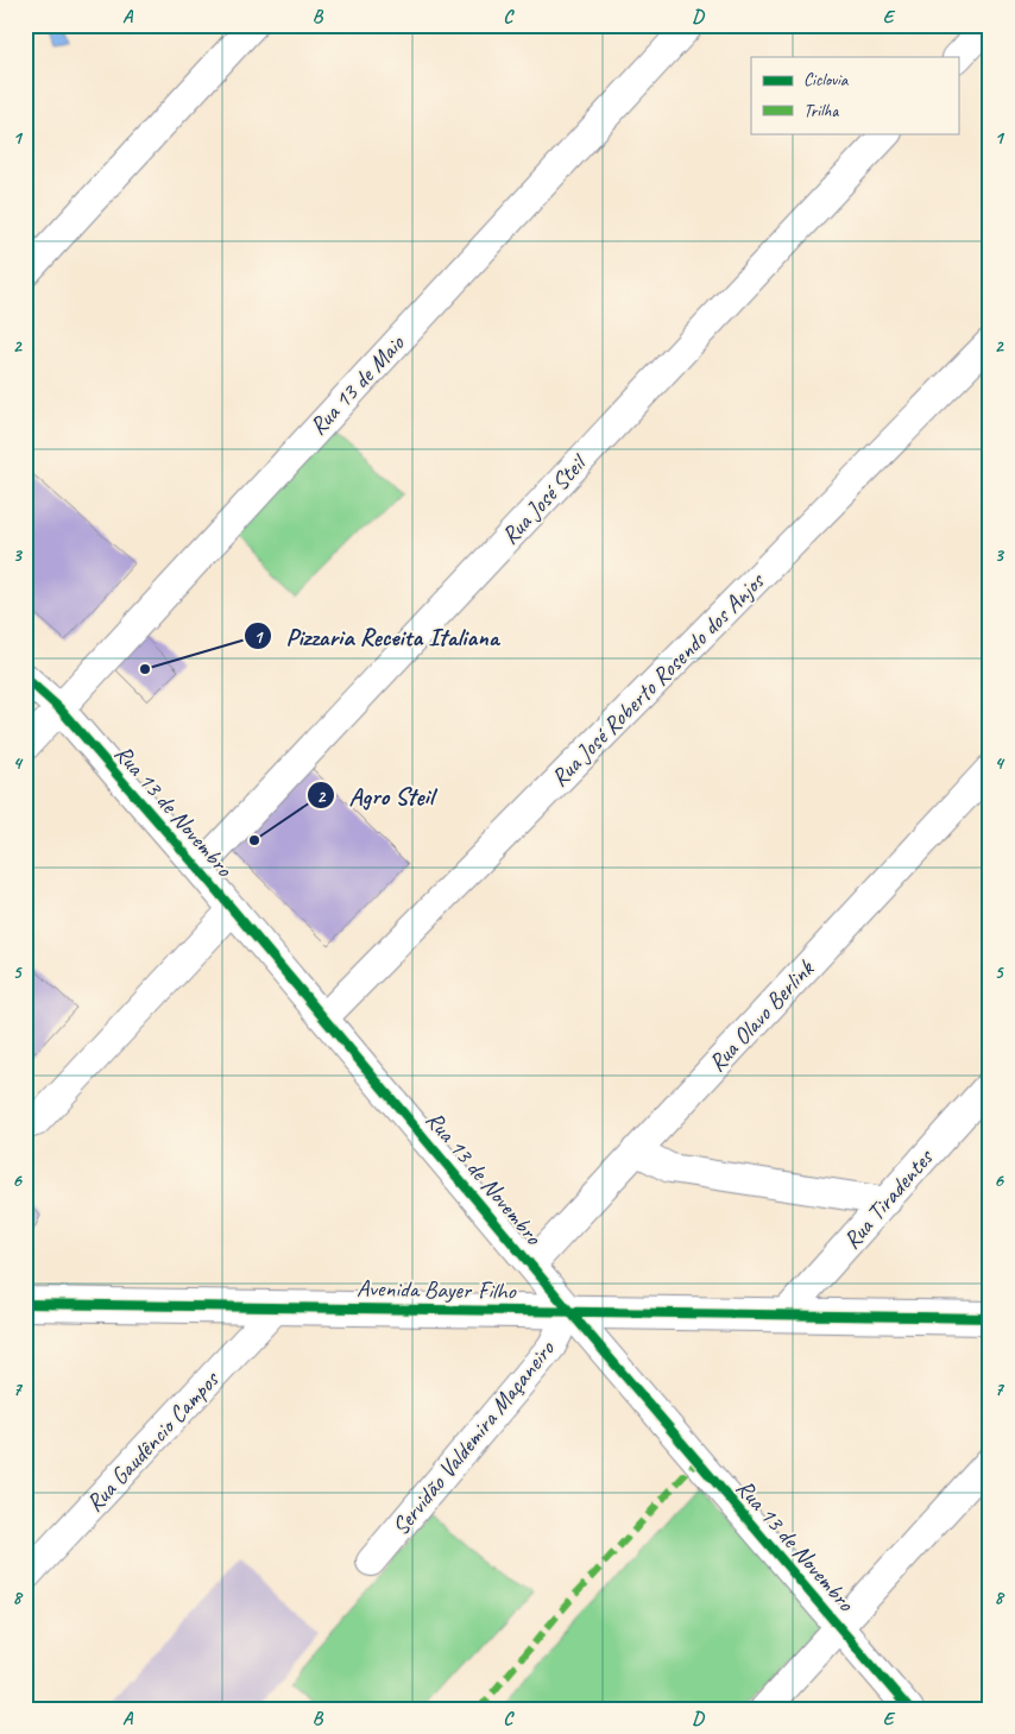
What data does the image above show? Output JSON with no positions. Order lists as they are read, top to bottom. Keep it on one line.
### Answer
{"streets":{"main road":["Avenida Bayer Filho"],"street":["Rua 13 de Maio","Rua José Steil","Rua José Roberto Rosendo dos Anjos","Rua 13 de Novembro","Rua Olavo Berlink","Rua Tiradentes","Servidão Valdemira Maçaneiro","Rua Gaudêncio Campos"]},"crossings":[["Rua 13 de Maio","Rua 13 de Novembro"],["Rua José Steil","Rua 13 de Novembro"],["Rua José Roberto Rosendo dos Anjos","Rua 13 de Novembro"],["Rua 13 de Novembro","Rua Olavo Berlink"],["Rua 13 de Novembro","Avenida Bayer Filho"],["Rua 13 de Novembro","Servidão Valdemira Maçaneiro"],["Rua Tiradentes","Avenida Bayer Filho"],["Avenida Bayer Filho","Servidão Valdemira Maçaneiro"],["Avenida Bayer Filho","Rua Gaudêncio Campos"]],"places":["Pizzaria Receita Italiana","Agro Steil"],"legend":["Ciclovia","Trilha"],"grid":{"columns":["A","B","C","D","E"],"rows":["1","2","3","4","5","6","7","8"]}}
